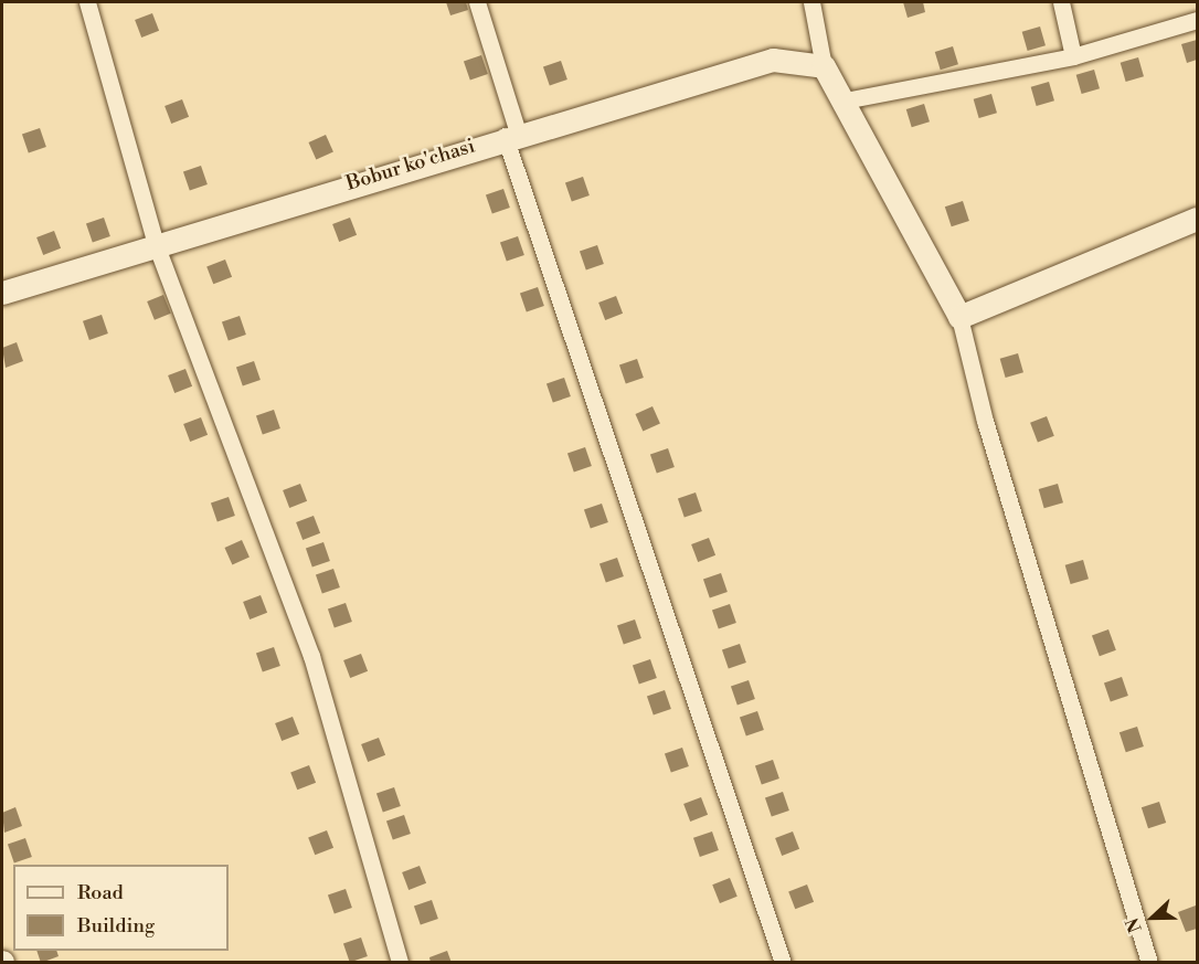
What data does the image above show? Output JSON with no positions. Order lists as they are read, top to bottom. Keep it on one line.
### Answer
{"streets":{"street":["Bobur ko'chasi"]},"legend":["Road","Building"],"north":"left"}
